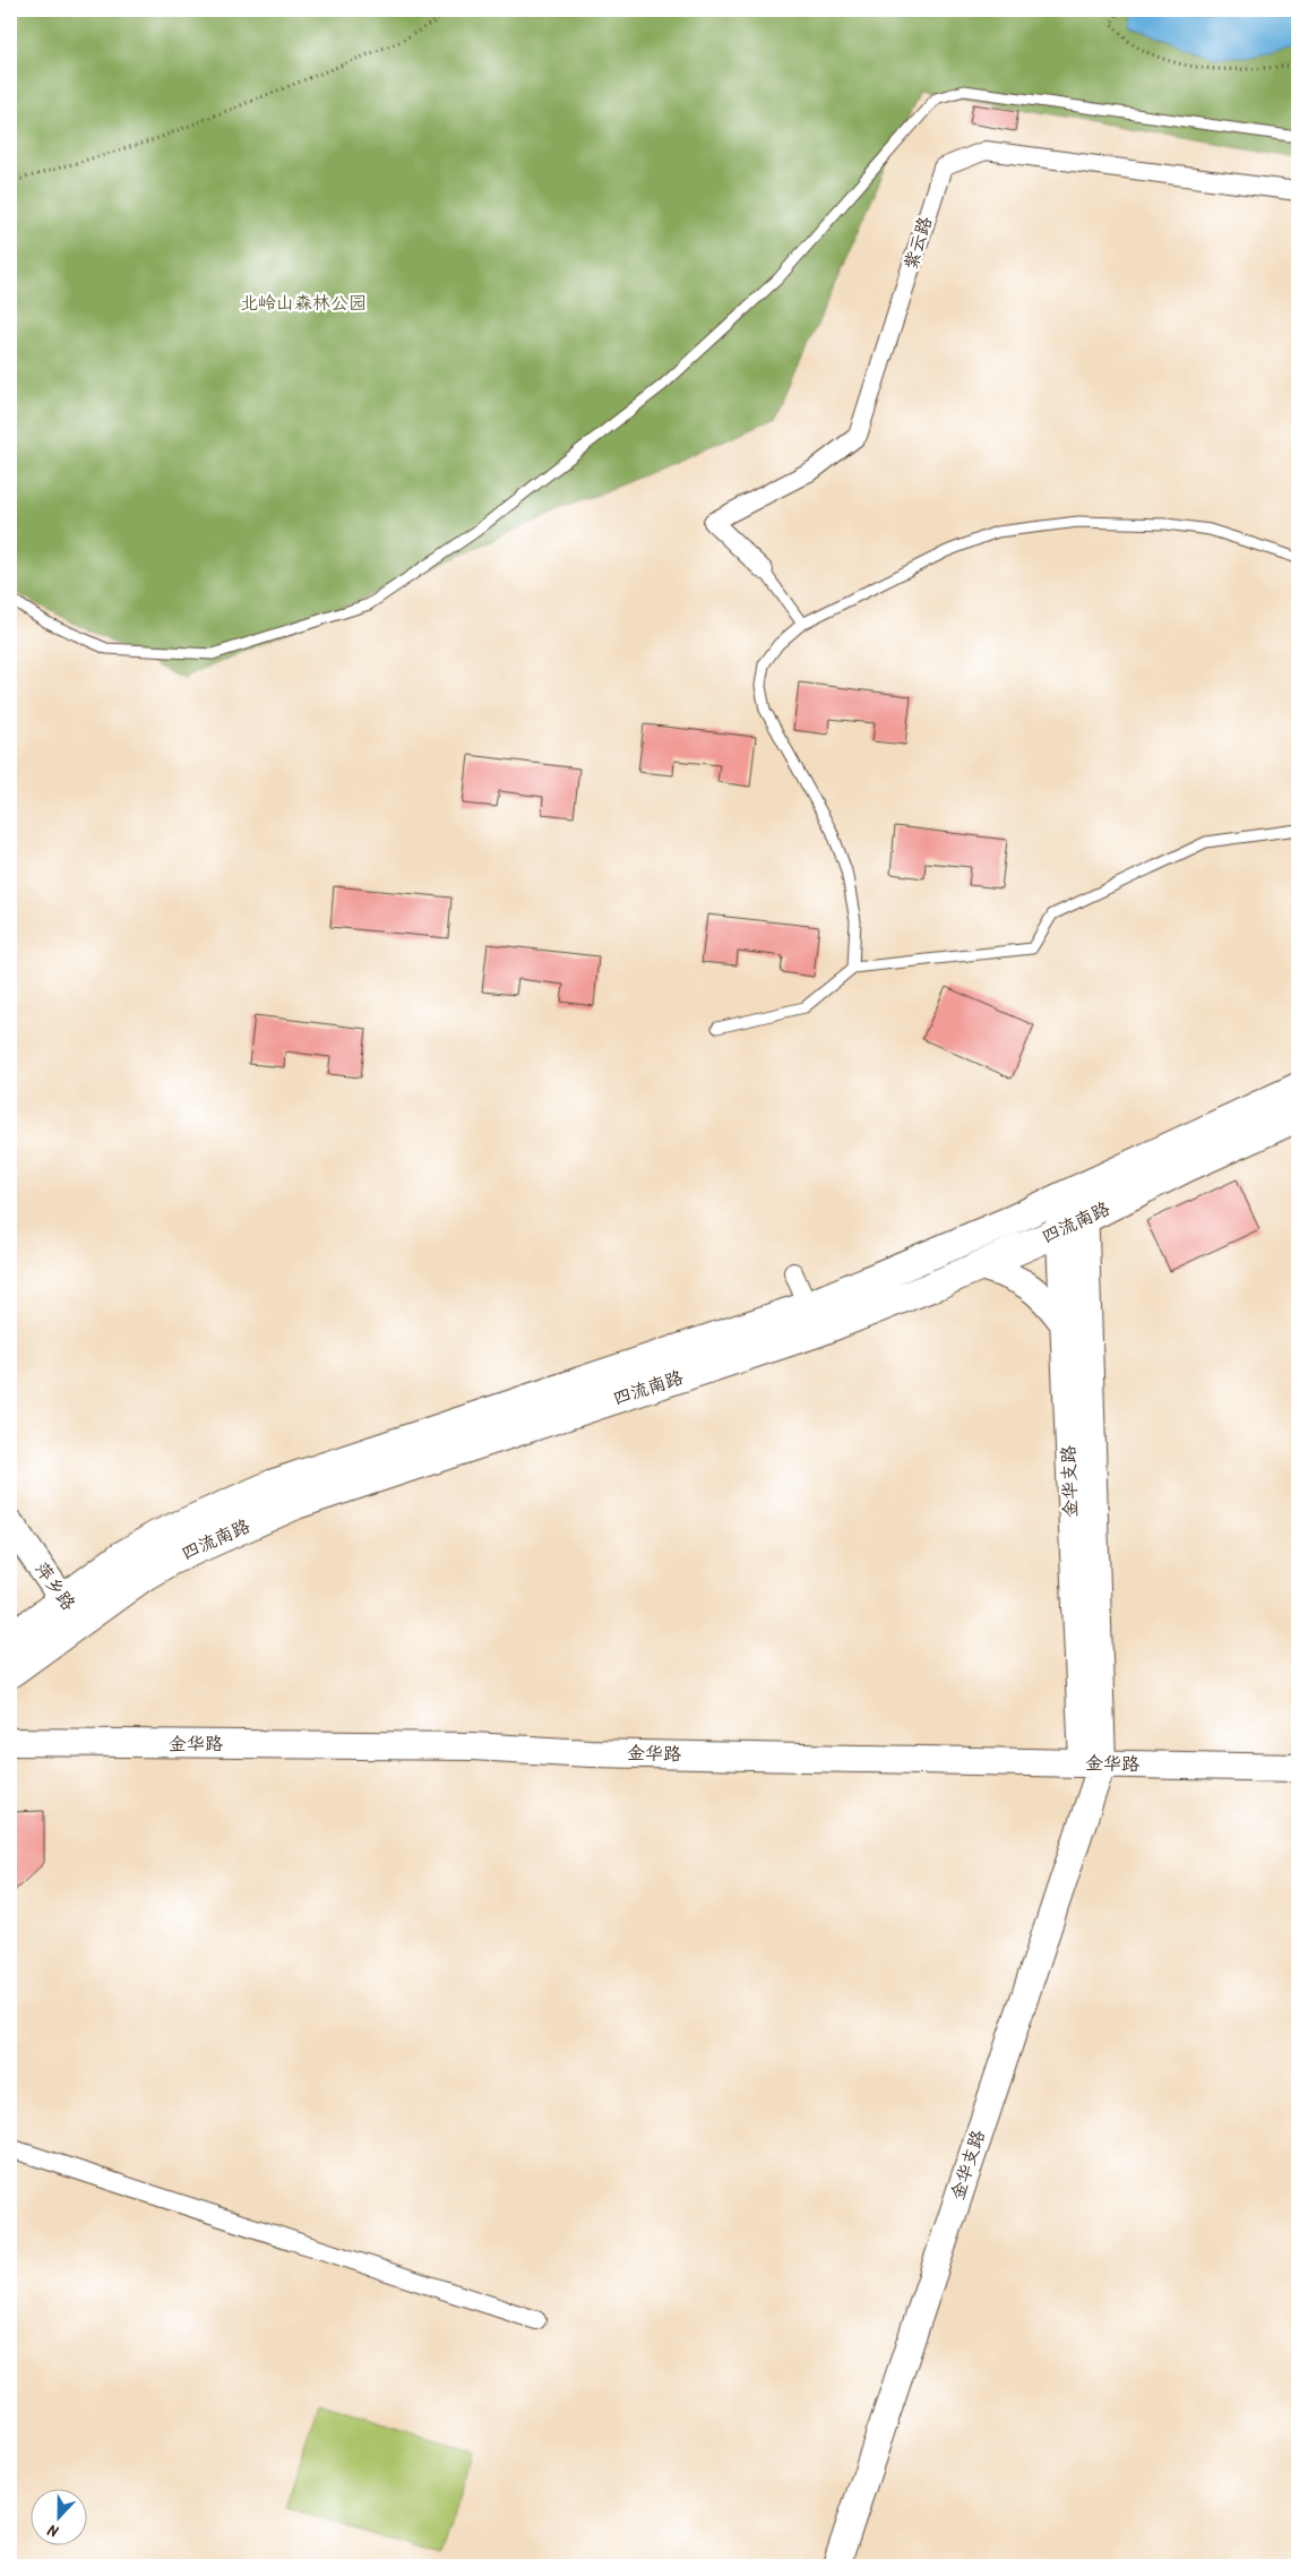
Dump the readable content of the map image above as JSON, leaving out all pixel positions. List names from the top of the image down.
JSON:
{
  "streets": {
    "main road": ["四流南路"],
    "street": [
      "紫云路",
      "金华支路",
      "萍乡路",
      "金华路"
    ]
  },
  "crossings": [
    ["四流南路", "金华支路"],
    ["四流南路", "萍乡路"],
    ["金华支路", "金华路"]
  ],
  "parks": ["北岭山森林公园"],
  "north": "bottom"
}
